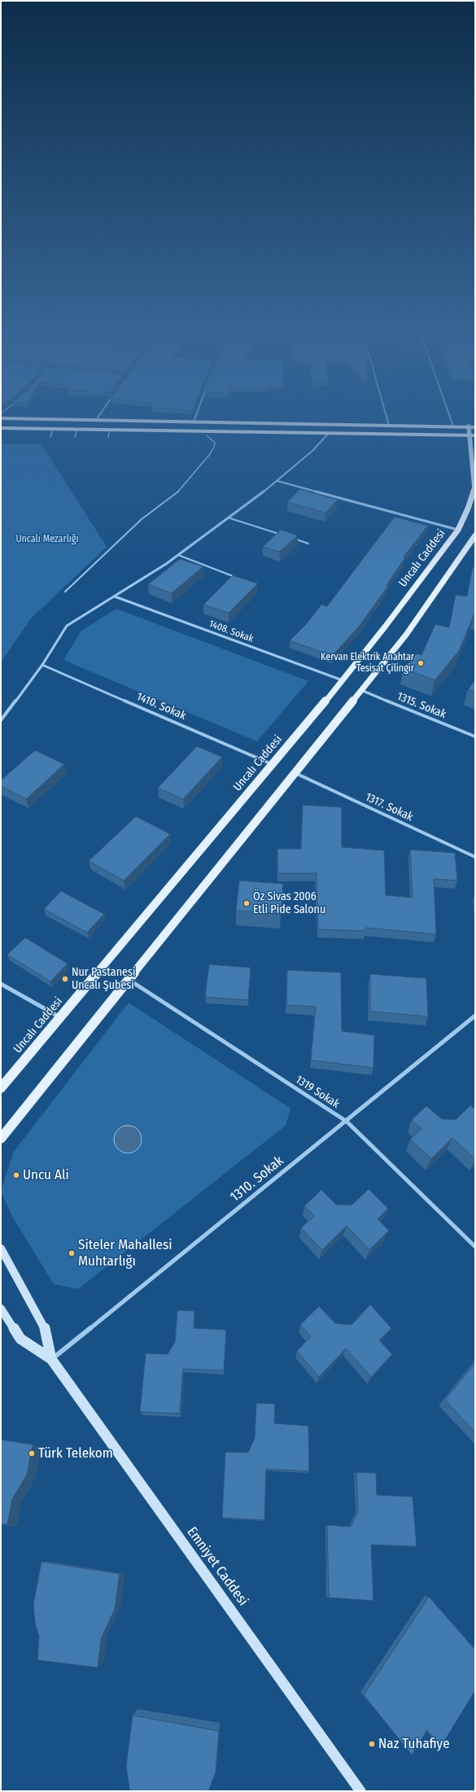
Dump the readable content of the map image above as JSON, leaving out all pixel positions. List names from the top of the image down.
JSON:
{
  "streets": {
    "main road": ["Uncalı Caddesi"],
    "street": [
      "1408. Sokak",
      "1315. Sokak",
      "1410. Sokak",
      "1317. Sokak",
      "1319 Sokak",
      "1310. Sokak",
      "Emniyet Caddesi"
    ]
  },
  "crossings": [
    ["Uncalı Caddesi", "1408. Sokak"],
    ["Uncalı Caddesi", "1410. Sokak"],
    ["1319 Sokak", "1310. Sokak"],
    ["1310. Sokak", "Emniyet Caddesi"]
  ],
  "parks": ["Uncalı Mezarlığı"],
  "places": [
    "Kervan Elektrik Anahtar Tesisat Çilingir",
    "Öz Sivas 2006 Etli Pide Salonu",
    "Nur Pastanesi Uncalı Şubesi",
    "Uncu Ali",
    "Siteler Mahallesi Muhtarlığı",
    "Türk Telekom",
    "Naz Tuhafiye"
  ]
}
